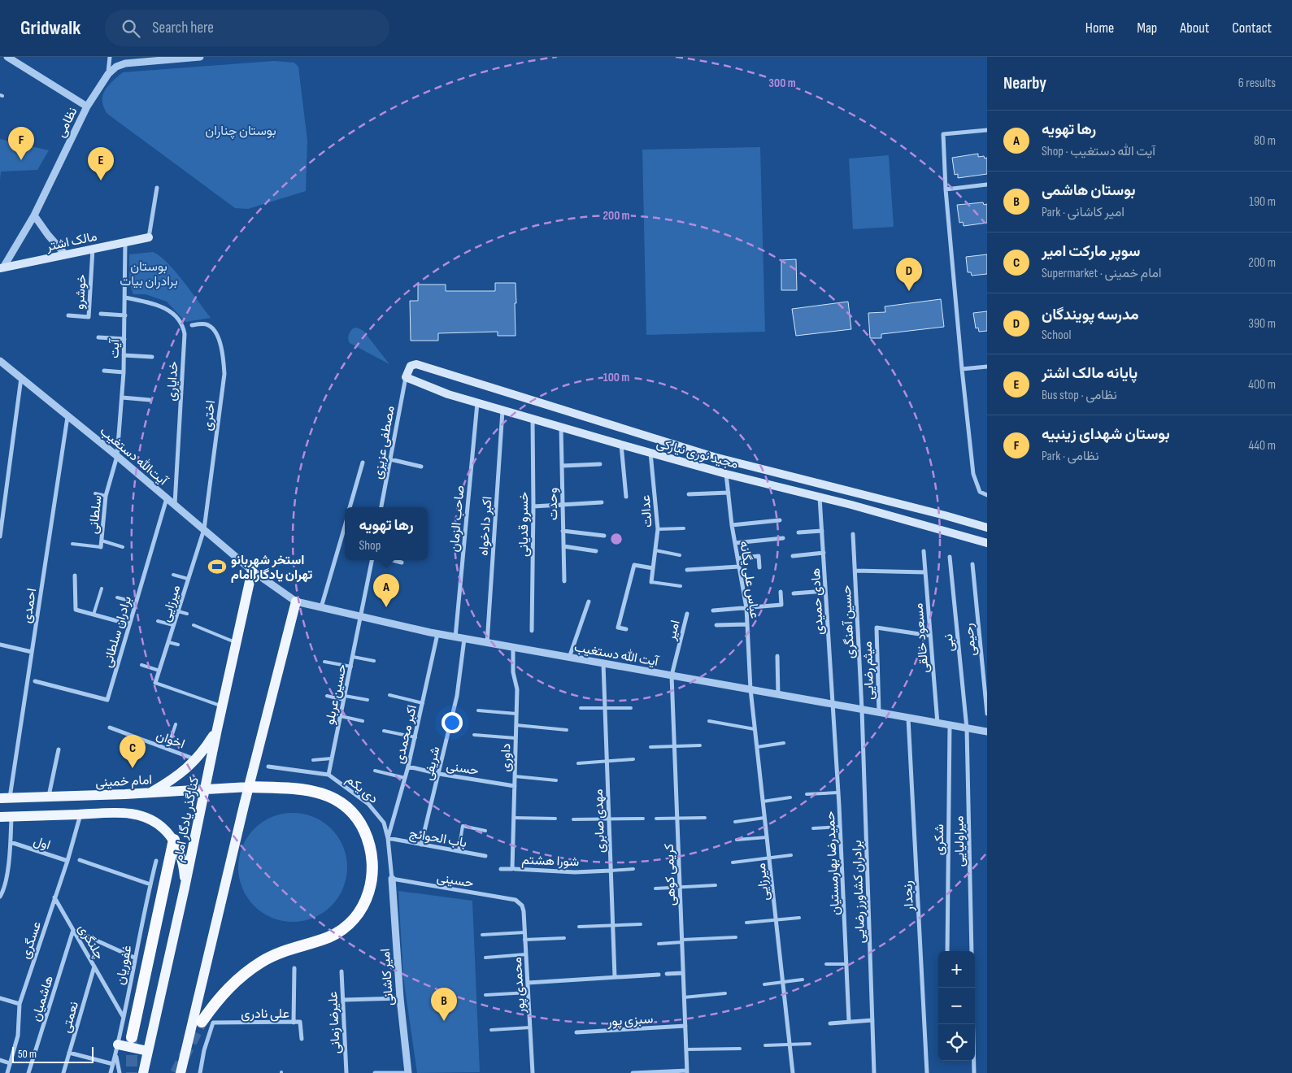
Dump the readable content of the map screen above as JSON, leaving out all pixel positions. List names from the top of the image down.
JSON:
{
  "streets": {
    "main road": [
      "مالک اشتر",
      "مجید نوری نیارکی",
      "امام خمینی",
      "کنارگذر یادگار امام"
    ],
    "street": [
      "نظامی",
      "خوشرو",
      "آیت",
      "خدایاری",
      "اختری",
      "مصطفی عزیزی",
      "آیت‌الله دستغیب",
      "وحدت",
      "عدالت",
      "سلطانی",
      "صاحب الزمان",
      "خسرو قدیانی",
      "اکبر دادخواه",
      "عباس علی یگانه",
      "هادی حمیدی",
      "میرزایی",
      "احمدی",
      "حسین آهنگری",
      "امیر",
      "برادران سلطانی",
      "مسعود خالقی",
      "رحیمی",
      "نبی",
      "آیت الله دستغیب",
      "میثم رضایی",
      "حسین عربلو",
      "اکبر محمدی",
      "اخوان",
      "داوری",
      "شریفی",
      "حسنی",
      "دی یکم",
      "مهدی صابری",
      "باب الحوائج",
      "شکری",
      "میراولیایی",
      "اول",
      "شورا هشتم",
      "حمیدرضا بهارمستیان",
      "کریمی کوهی",
      "حسینی",
      "برادران کشاورز رضایی",
      "رنجدار",
      "عسگری",
      "چلنگری",
      "غفوریان",
      "امیر کاشانی",
      "محمدی پور",
      "هاشمیان",
      "علی نادری",
      "نعمتی",
      "سبزی پور",
      "علیرضا زمانی"
    ]
  },
  "crossings": [
    ["نظامی", "مالک اشتر"],
    ["مالک اشتر", "خوشرو"],
    ["مالک اشتر", "آیت"],
    ["آیت", "خدایاری"],
    ["آیت", "آیت‌الله دستغیب"],
    ["آیت", "سلطانی"],
    ["خدایاری", "آیت‌الله دستغیب"],
    ["اختری", "آیت‌الله دستغیب"],
    ["اختری", "میرزایی"],
    ["مصطفی عزیزی", "مجید نوری نیارکی"],
    ["مجید نوری نیارکی", "وحدت"],
    ["مجید نوری نیارکی", "عدالت"],
    ["مجید نوری نیارکی", "صاحب الزمان"],
    ["مجید نوری نیارکی", "خسرو قدیانی"],
    ["مجید نوری نیارکی", "اکبر دادخواه"],
    ["مجید نوری نیارکی", "عباس علی یگانه"],
    ["مجید نوری نیارکی", "هادی حمیدی"],
    ["آیت‌الله دستغیب", "سلطانی"],
    ["آیت‌الله دستغیب", "میرزایی"],
    ["آیت‌الله دستغیب", "احمدی"],
    ["آیت‌الله دستغیب", "برادران سلطانی"],
    ["آیت‌الله دستغیب", "آیت الله دستغیب"],
    ["آیت‌الله دستغیب", "کنارگذر یادگار امام"],
    ["صاحب الزمان", "آیت الله دستغیب"],
    ["اکبر دادخواه", "آیت الله دستغیب"],
    ["عباس علی یگانه", "میرزایی"],
    ["عباس علی یگانه", "آیت الله دستغیب"],
    ["هادی حمیدی", "آیت الله دستغیب"],
    ["هادی حمیدی", "حمیدرضا بهارمستیان"],
    ["میرزایی", "آیت الله دستغیب"],
    ["احمدی", "امام خمینی"],
    ["حسین آهنگری", "آیت الله دستغیب"],
    ["حسین آهنگری", "برادران کشاورز رضایی"],
    ["امیر", "آیت الله دستغیب"],
    ["امیر", "کریمی کوهی"],
    ["مسعود خالقی", "آیت الله دستغیب"],
    ["مسعود خالقی", "میثم رضایی"],
    ["نبی", "آیت الله دستغیب"],
    ["نبی", "میراولیایی"],
    ["آیت الله دستغیب", "میثم رضایی"],
    ["آیت الله دستغیب", "حسین عربلو"],
    ["آیت الله دستغیب", "اکبر محمدی"],
    ["آیت الله دستغیب", "داوری"],
    ["آیت الله دستغیب", "شریفی"],
    ["آیت الله دستغیب", "کنارگذر یادگار امام"],
    ["آیت الله دستغیب", "مهدی صابری"],
    ["آیت الله دستغیب", "شکری"],
    ["آیت الله دستغیب", "میراولیایی"],
    ["آیت الله دستغیب", "حمیدرضا بهارمستیان"],
    ["آیت الله دستغیب", "کریمی کوهی"],
    ["آیت الله دستغیب", "برادران کشاورز رضایی"],
    ["آیت الله دستغیب", "رنجدار"],
    ["حسین عربلو", "دی یکم"],
    ["اکبر محمدی", "حسنی"],
    ["اکبر محمدی", "دی یکم"],
    ["اکبر محمدی", "باب الحوائج"],
    ["داوری", "حسنی"],
    ["داوری", "شورا هشتم"],
    ["شریفی", "حسنی"],
    ["شریفی", "باب الحوائج"],
    ["امام خمینی", "کنارگذر یادگار امام"],
    ["دی یکم", "باب الحوائج"],
    ["دی یکم", "حسینی"],
    ["دی یکم", "امیر کاشانی"],
    ["مهدی صابری", "شورا هشتم"],
    ["اول", "عسگری"],
    ["کریمی کوهی", "سبزی پور"],
    ["حسینی", "امیر کاشانی"],
    ["حسینی", "محمدی پور"],
    ["عسگری", "چلنگری"],
    ["چلنگری", "غفوریان"],
    ["چلنگری", "هاشمیان"],
    ["چلنگری", "نعمتی"]
  ],
  "parks": ["بوستان چناران", "بوستان برادران بیات"],
  "places": {
    "sports": ["استخر شهربانو تهران یادگار امام"]
  },
  "scale_bar": "50 m",
  "page": {
    "header": "Gridwalk",
    "search": "Search here",
    "nav": [
      "Home",
      "Map",
      "About",
      "Contact"
    ],
    "heading": ["Nearby", "6 results"],
    "list": [
      {
        "mark": "A",
        "name": "رها تهویه",
        "note": "Shop · آیت الله دستغیب",
        "value": "80 m"
      },
      {
        "mark": "B",
        "name": "بوستان هاشمی",
        "note": "Park · امیر کاشانی",
        "value": "190 m"
      },
      {
        "mark": "C",
        "name": "سوپر مارکت امیر",
        "note": "Supermarket · امام خمینی",
        "value": "200 m"
      },
      {
        "mark": "D",
        "name": "مدرسه پویندگان",
        "note": "School",
        "value": "390 m"
      },
      {
        "mark": "E",
        "name": "پایانه مالک اشتر",
        "note": "Bus stop · نظامی",
        "value": "400 m"
      },
      {
        "mark": "F",
        "name": "بوستان شهدای زینبیه",
        "note": "Park · نظامی",
        "value": "440 m"
      }
    ],
    "pins": [
      "F",
      "E",
      "D",
      "A",
      "C",
      "B"
    ],
    "popup": ["رها تهویه", "Shop"],
    "map_buttons": ["+", "−"],
    "scale": "50 m"
  },
  "rings": ["300 m", "200 m", "100 m"]
}
